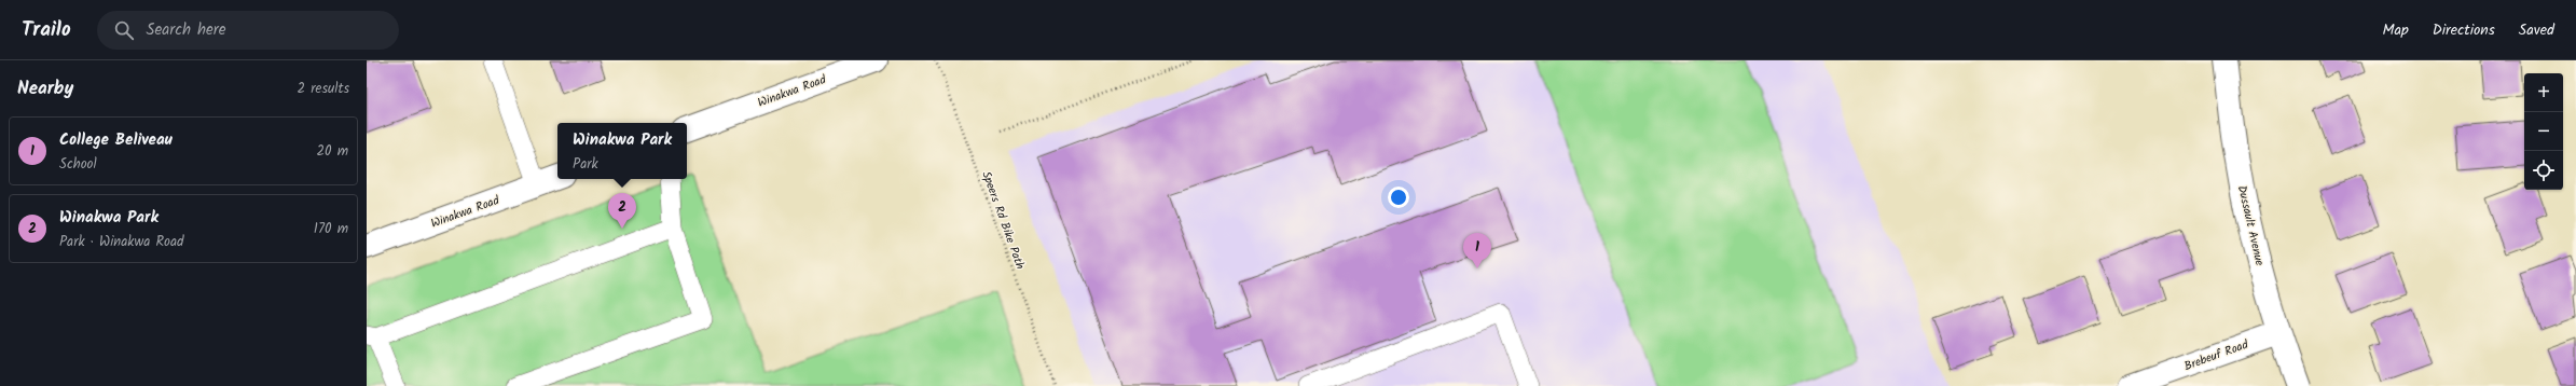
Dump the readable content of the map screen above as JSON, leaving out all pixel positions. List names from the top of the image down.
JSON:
{
  "streets": {
    "street": ["Winakwa Road", "Dussault Avenue", "Brebeuf Road"],
    "path": ["Speers Rd Bike Path"]
  },
  "crossings": [
    ["Dussault Avenue", "Brebeuf Road"]
  ],
  "page": {
    "header": "Trailo",
    "search": "Search here",
    "nav": ["Map", "Directions", "Saved"],
    "heading": ["Nearby", "2 results"],
    "map_buttons": ["+", "−"],
    "list": [
      {
        "mark": "1",
        "name": "College Beliveau",
        "note": "School",
        "value": "20 m"
      },
      {
        "mark": "2",
        "name": "Winakwa Park",
        "note": "Park · Winakwa Road",
        "value": "170 m"
      }
    ],
    "popup": ["Winakwa Park", "Park"],
    "pins": ["2", "1"]
  }
}
